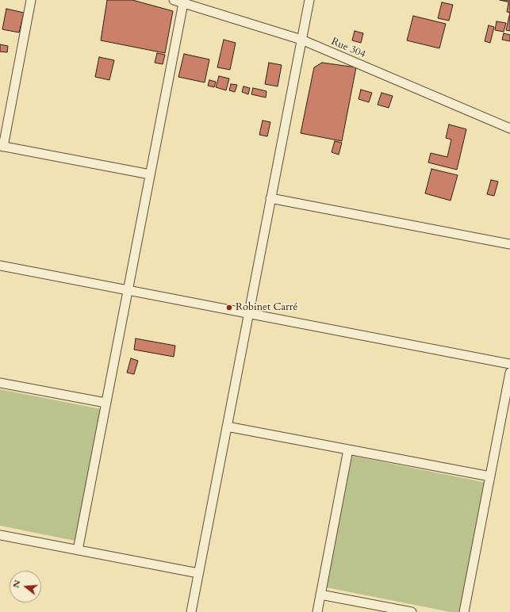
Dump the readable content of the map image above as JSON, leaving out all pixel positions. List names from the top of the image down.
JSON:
{
  "streets": {
    "street": ["Rue 304"]
  },
  "places": ["Robinet Carré"],
  "north": "left"
}
